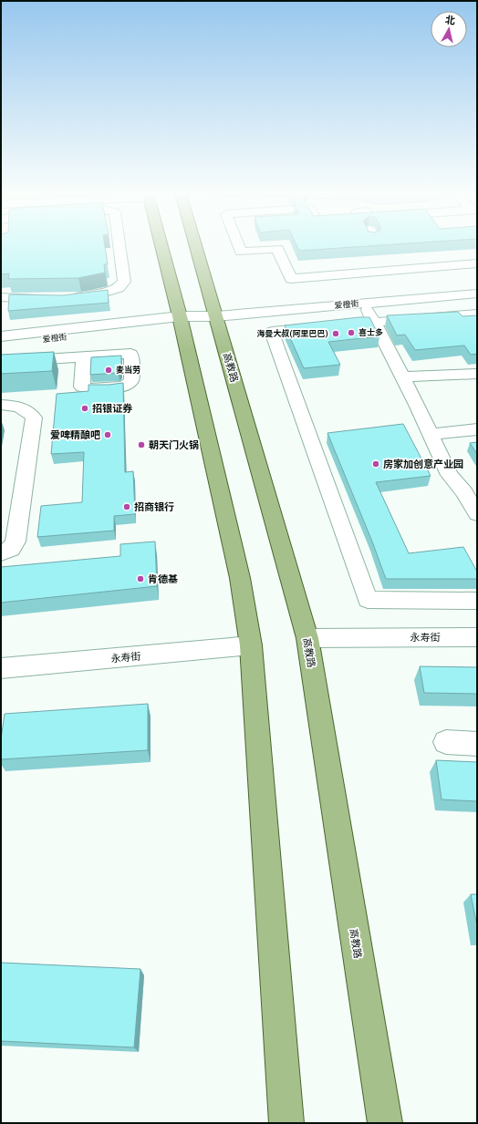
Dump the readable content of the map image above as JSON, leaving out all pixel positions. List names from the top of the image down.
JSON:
{
  "streets": {
    "main road": ["高教路"],
    "street": ["爱橙街", "永寿街"]
  },
  "crossings": [
    ["爱橙街", "高教路"],
    ["高教路", "永寿街"]
  ],
  "places": [
    "喜士多",
    "海曼大叔(阿里巴巴)",
    "麦当劳",
    "招银证券",
    "爱啤精酿吧",
    "朝天门火锅",
    "房家加创意产业园",
    "招商银行",
    "肯德基"
  ],
  "north": "top"
}
